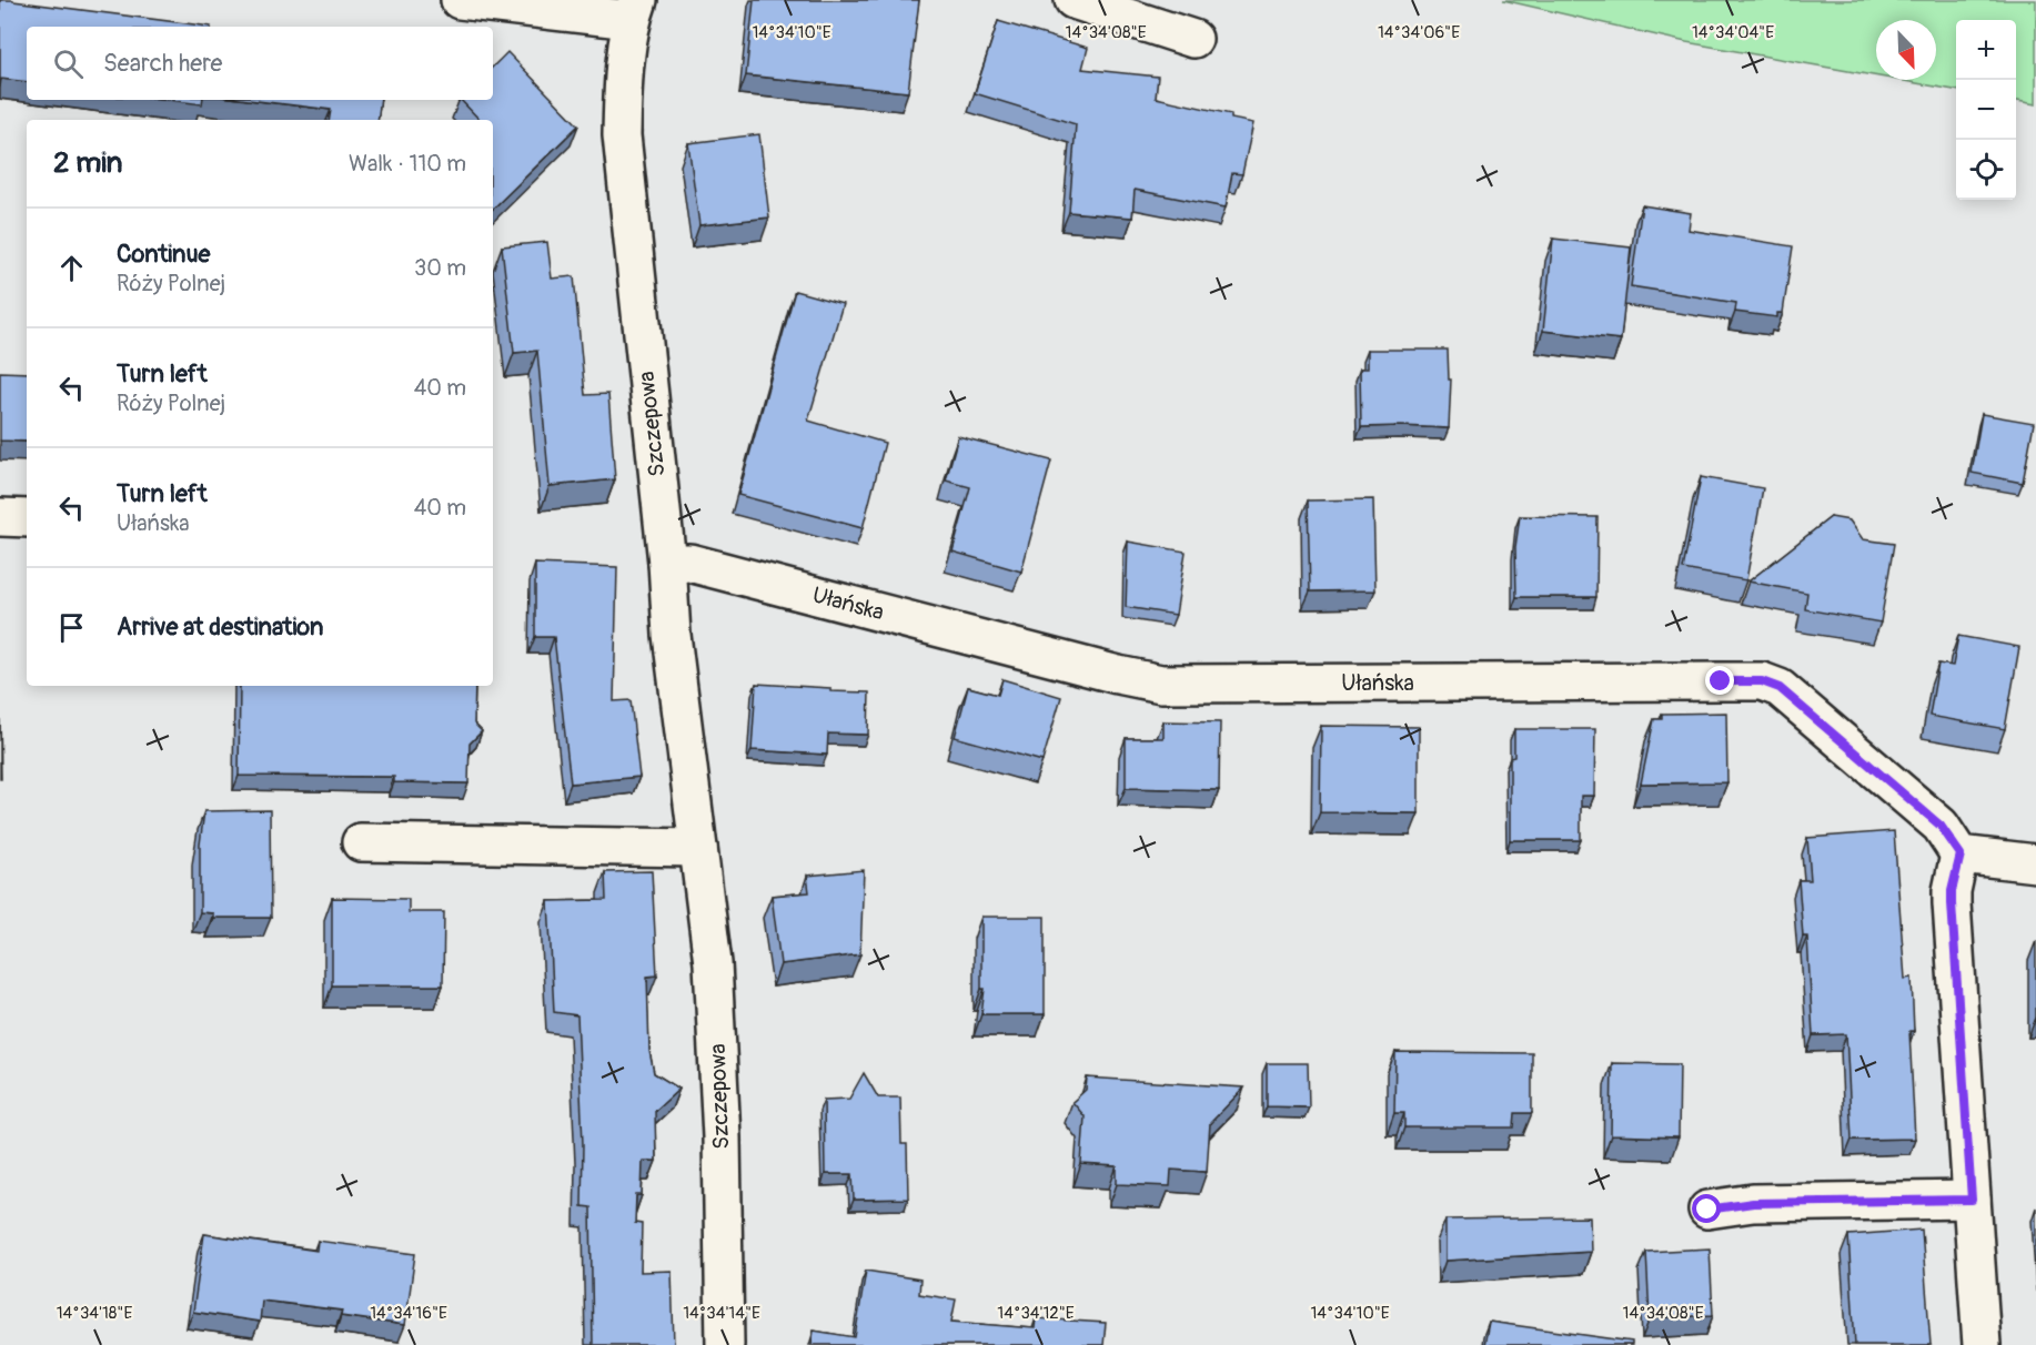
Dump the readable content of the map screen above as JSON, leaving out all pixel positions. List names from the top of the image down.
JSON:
{
  "streets": {
    "street": ["Szczepowa", "Ułańska"]
  },
  "crossings": [
    ["Szczepowa", "Ułańska"]
  ],
  "north": "bottom right",
  "page": {
    "map_buttons": ["+", "−"],
    "search": "Search here",
    "heading": ["2 min", "Walk · 110 m"],
    "list": [
      ["Continue", "Róży Polnej", "30 m"],
      ["Turn left", "Róży Polnej", "40 m"],
      ["Turn left", "Ułańska", "40 m"],
      "Arrive at destination"
    ]
  },
  "coordinates": [
    "14°34'10\"E",
    "14°34'08\"E",
    "14°34'06\"E",
    "14°34'04\"E",
    "14°34'18\"E",
    "14°34'16\"E",
    "14°34'14\"E",
    "14°34'12\"E"
  ]
}
